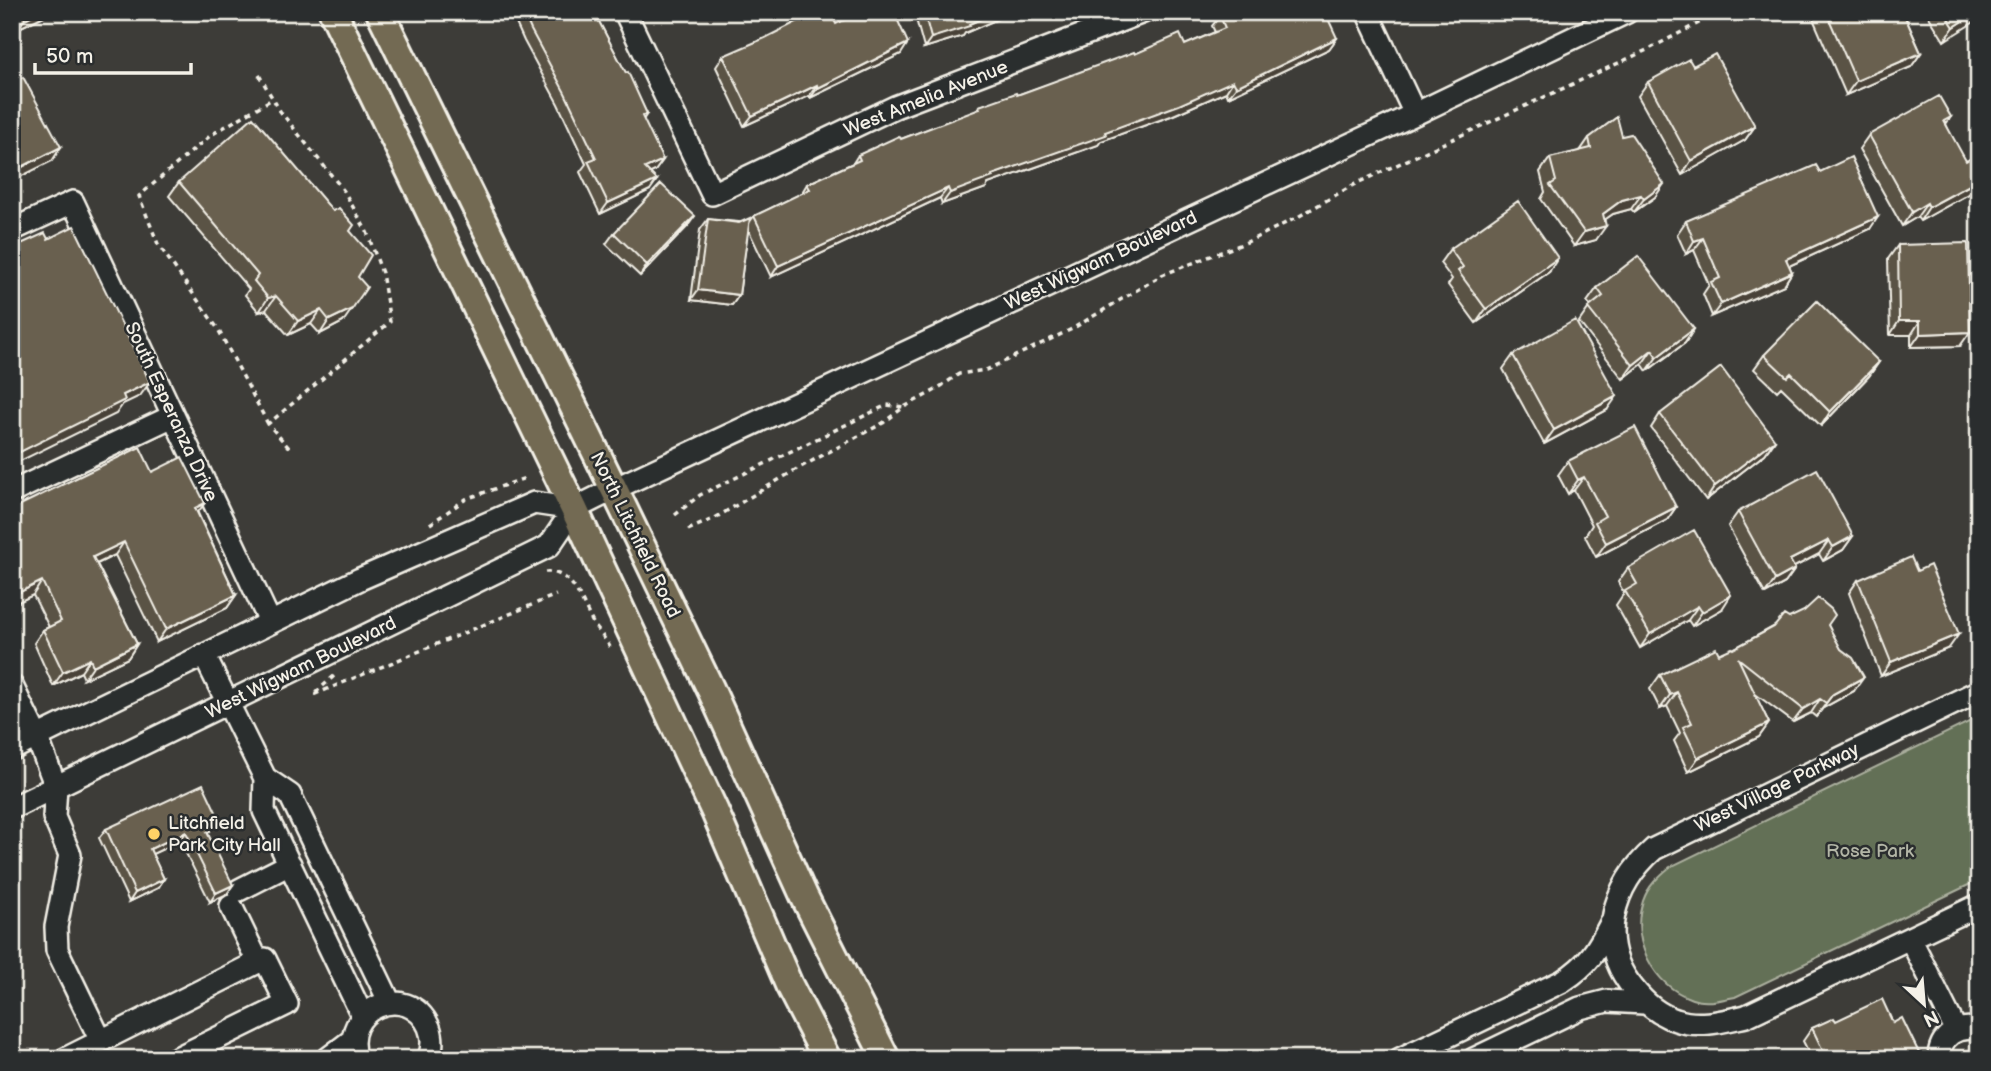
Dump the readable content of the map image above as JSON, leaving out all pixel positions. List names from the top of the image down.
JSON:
{
  "streets": {
    "main road": ["North Litchfield Road"],
    "street": [
      "West Amelia Avenue",
      "West Wigwam Boulevard",
      "South Esperanza Drive",
      "West Village Parkway"
    ]
  },
  "crossings": [
    ["West Wigwam Boulevard", "North Litchfield Road"]
  ],
  "parks": ["Rose Park"],
  "places": ["Litchfield Park City Hall"],
  "scale_bar": "50 m",
  "north": "bottom right"
}
